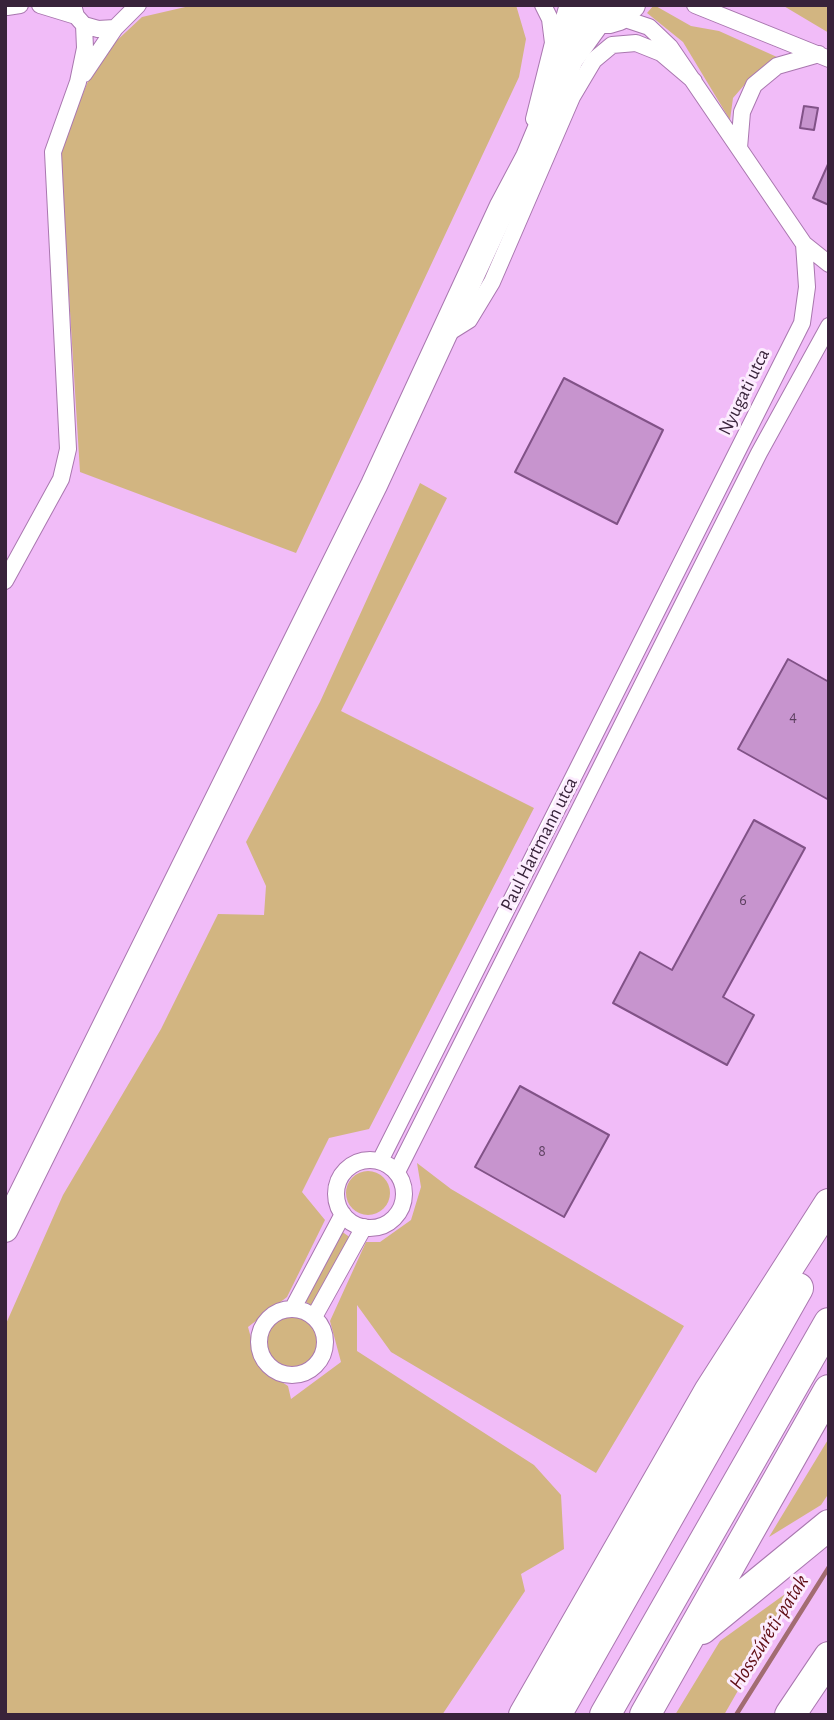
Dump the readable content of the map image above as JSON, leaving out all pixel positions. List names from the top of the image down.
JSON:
{
  "streets": {
    "street": ["Nyugati utca", "Paul Hartmann utca"]
  },
  "crossings": [
    ["Nyugati utca", "Paul Hartmann utca"]
  ],
  "water": ["Hosszúréti-patak"],
  "house_numbers": ["4", "6", "8"]
}
